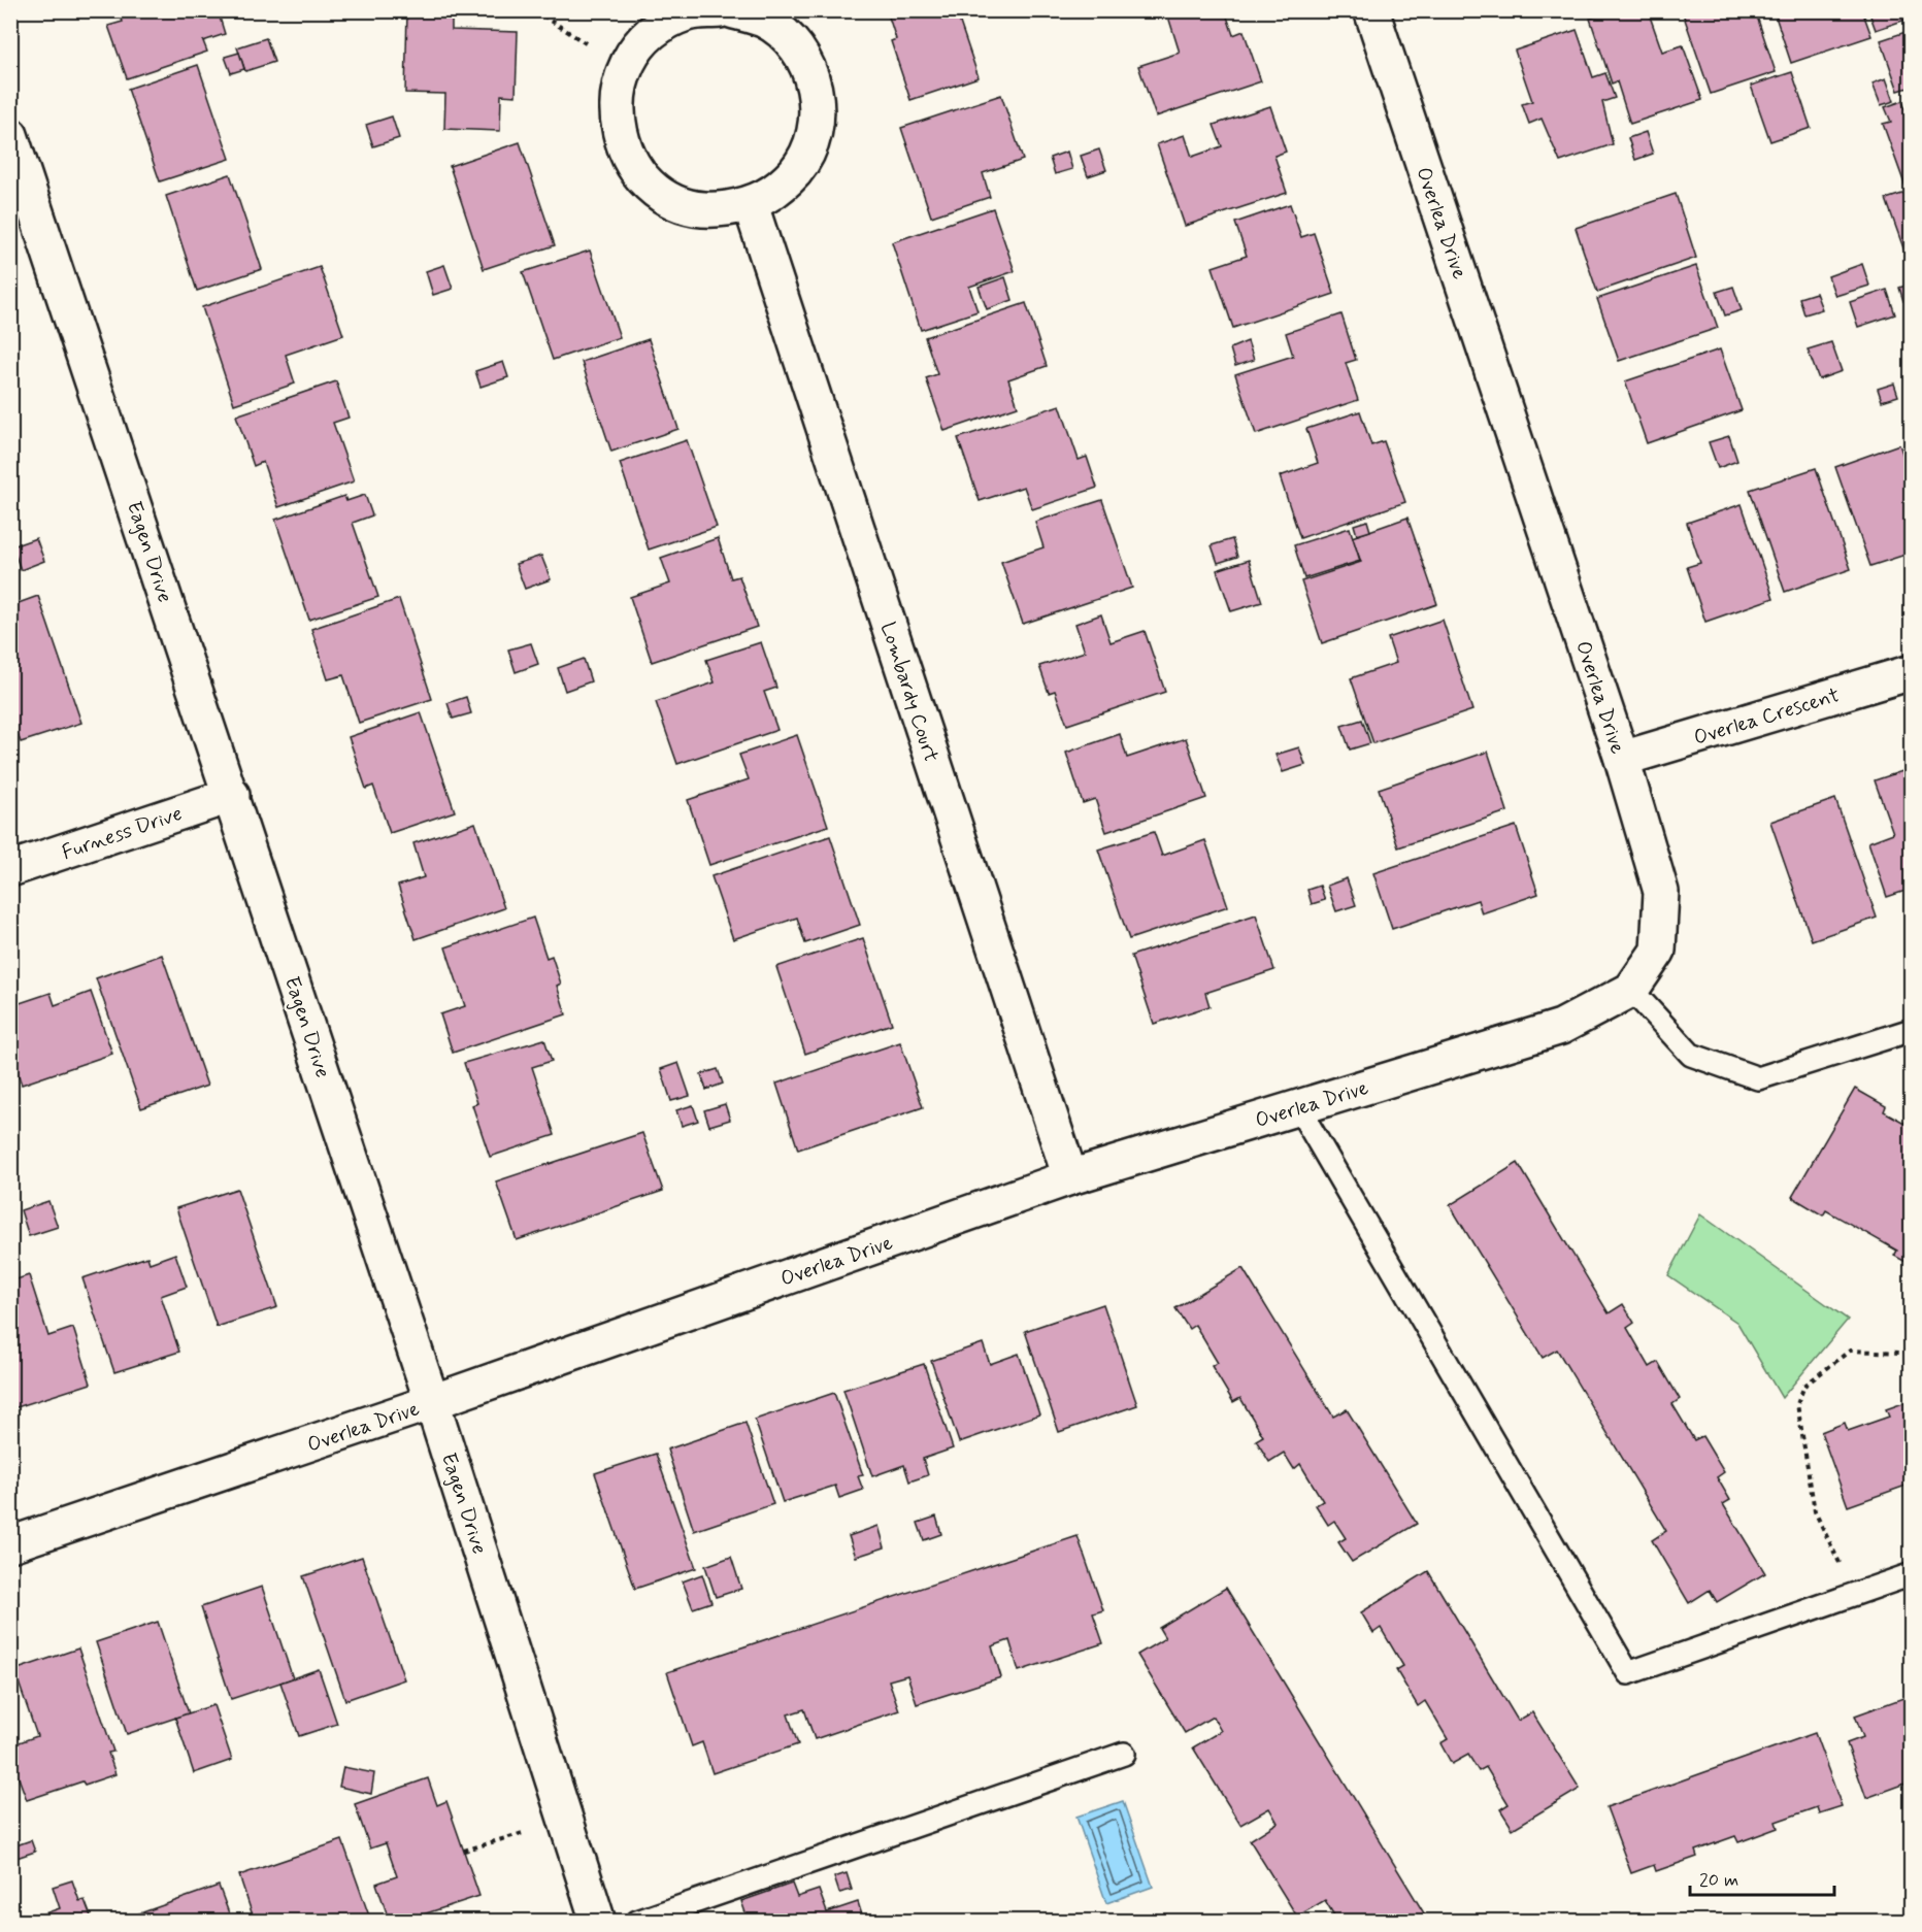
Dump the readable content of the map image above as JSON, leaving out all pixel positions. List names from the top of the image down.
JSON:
{
  "streets": {
    "street": [
      "Overlea Drive",
      "Eagen Drive",
      "Lombardy Court",
      "Overlea Crescent",
      "Furness Drive"
    ]
  },
  "crossings": [
    ["Overlea Drive", "Eagen Drive"],
    ["Overlea Drive", "Lombardy Court"],
    ["Overlea Drive", "Overlea Crescent"],
    ["Eagen Drive", "Furness Drive"]
  ],
  "scale_bar": "20 m"
}
